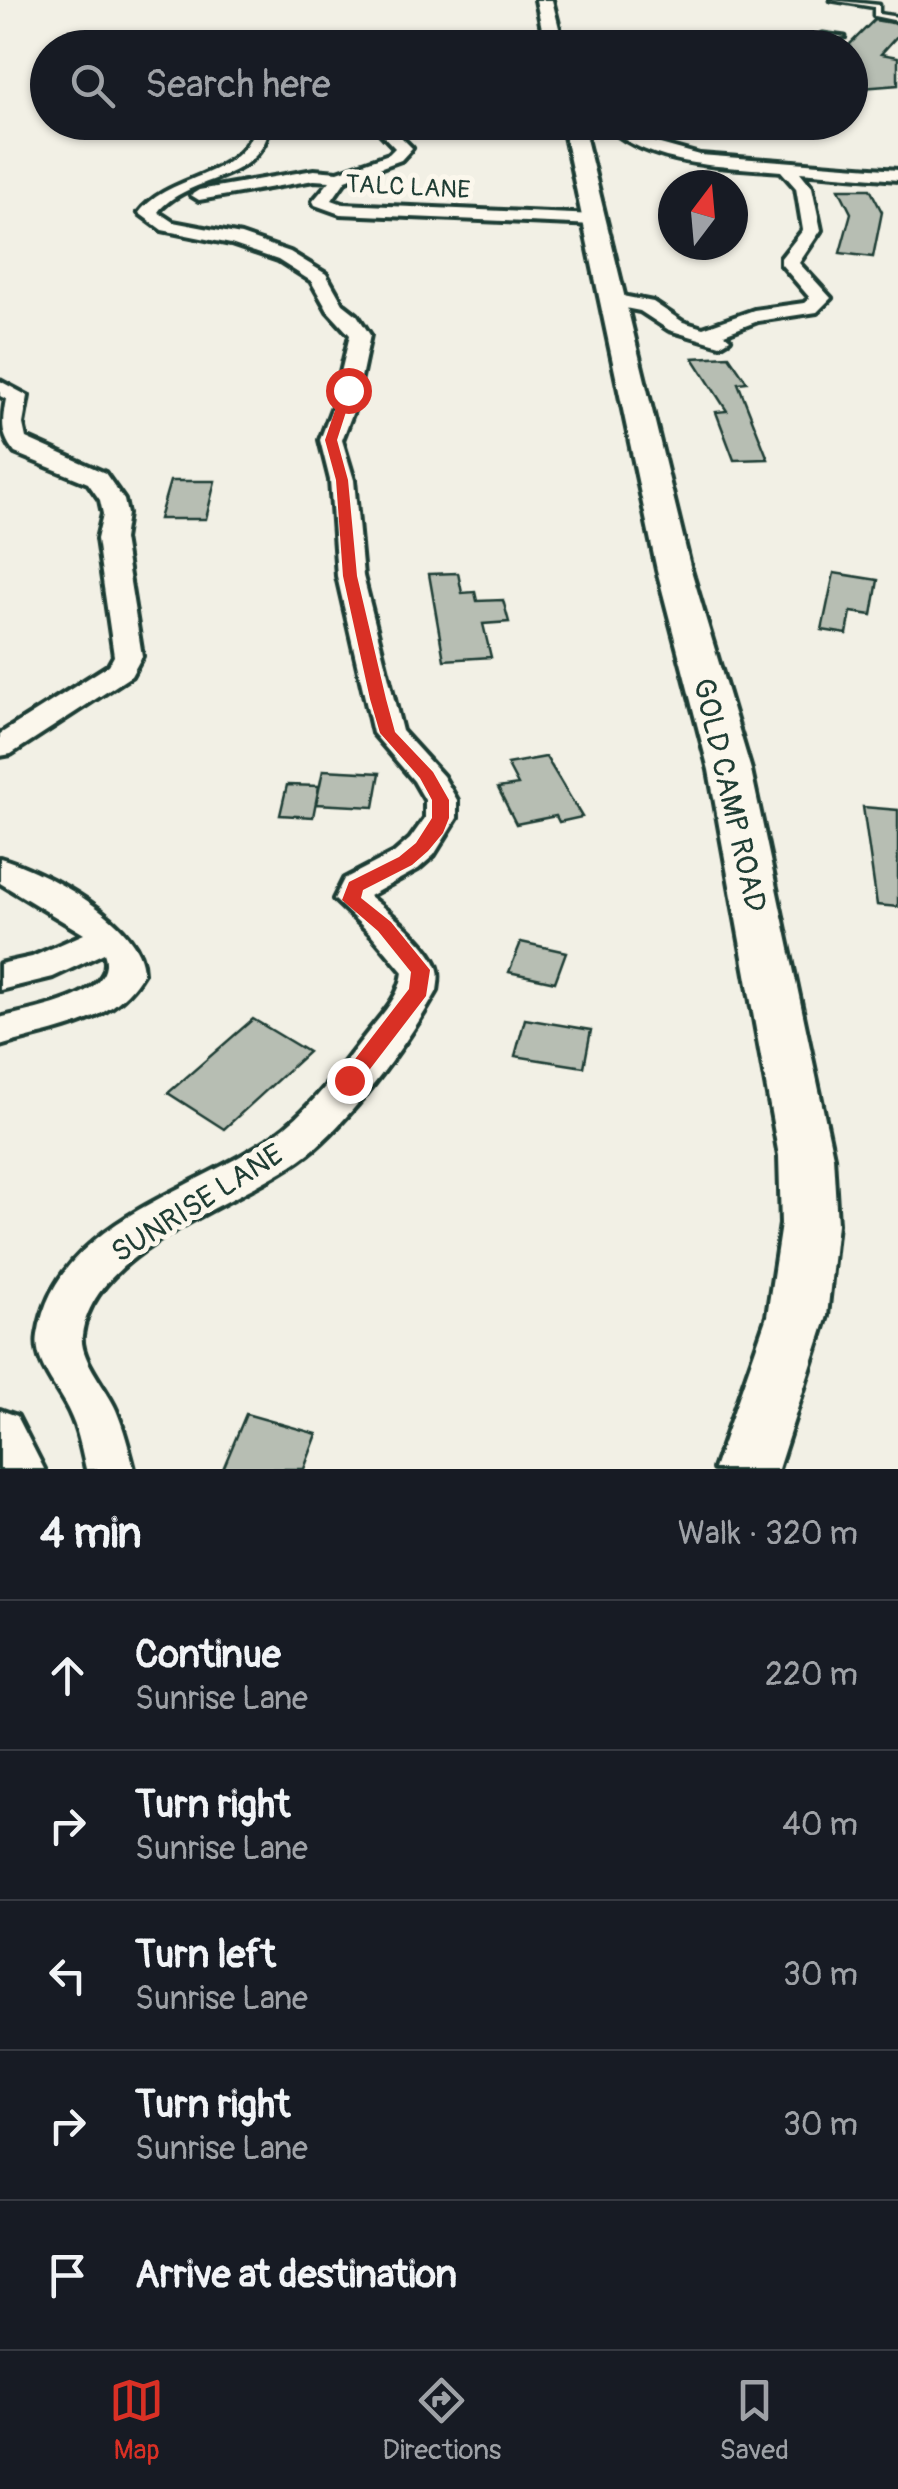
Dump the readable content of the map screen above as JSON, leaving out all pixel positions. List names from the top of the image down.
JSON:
{
  "streets": {
    "street": ["TALC LANE", "GOLD CAMP ROAD", "SUNRISE LANE"]
  },
  "crossings": [
    ["TALC LANE", "GOLD CAMP ROAD"],
    ["TALC LANE", "SUNRISE LANE"]
  ],
  "north": "top",
  "page": {
    "search": "Search here",
    "heading": ["4 min", "Walk · 320 m"],
    "list": [
      ["Continue", "Sunrise Lane", "220 m"],
      ["Turn right", "Sunrise Lane", "40 m"],
      ["Turn left", "Sunrise Lane", "30 m"],
      ["Turn right", "Sunrise Lane", "30 m"],
      "Arrive at destination"
    ],
    "nav": ["Map", "Directions", "Saved"]
  }
}
